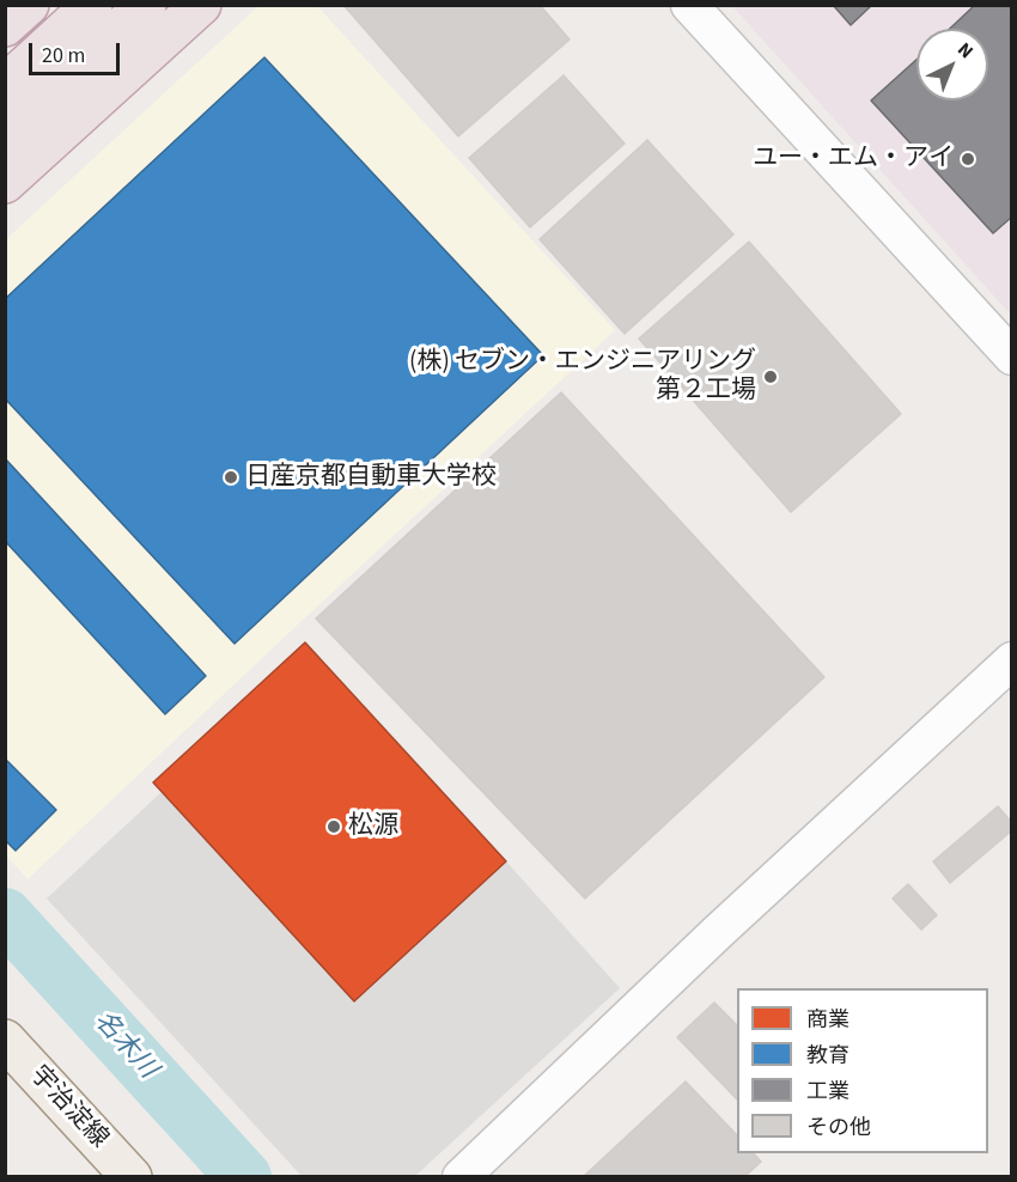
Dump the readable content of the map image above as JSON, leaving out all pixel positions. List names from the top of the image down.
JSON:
{
  "streets": {
    "main road": ["宇治淀線"]
  },
  "water": ["名木川"],
  "places": [
    "ユー・エム・アイ",
    "(株) セブン・エンジニアリング 第２工場",
    "日産京都自動車大学校",
    "松源"
  ],
  "legend": [
    "商業",
    "教育",
    "工業",
    "その他"
  ],
  "scale_bar": "20 m",
  "north": "top right"
}
